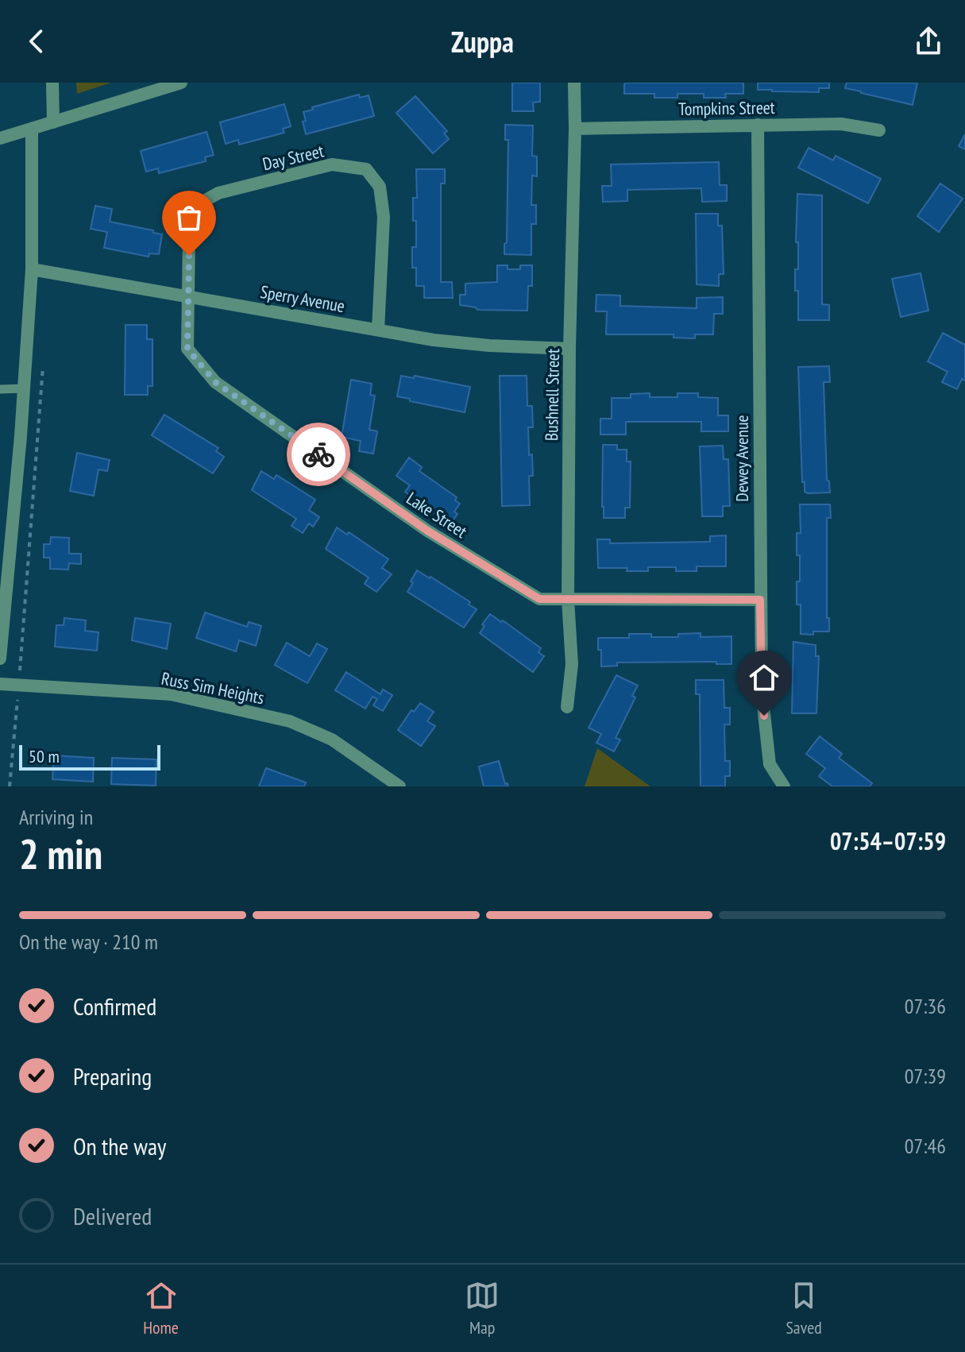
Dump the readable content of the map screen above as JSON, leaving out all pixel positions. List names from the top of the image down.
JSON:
{
  "streets": {
    "street": [
      "Tompkins Street",
      "Day Street",
      "Sperry Avenue",
      "Bushnell Street",
      "Dewey Avenue",
      "Lake Street",
      "Russ Sim Heights"
    ]
  },
  "crossings": [
    ["Tompkins Street", "Bushnell Street"],
    ["Tompkins Street", "Dewey Avenue"],
    ["Day Street", "Sperry Avenue"],
    ["Day Street", "Lake Street"],
    ["Sperry Avenue", "Bushnell Street"],
    ["Sperry Avenue", "Lake Street"],
    ["Bushnell Street", "Lake Street"],
    ["Dewey Avenue", "Lake Street"]
  ],
  "scale_bar": "50 m",
  "page": {
    "header": "Zuppa",
    "scale": "50 m",
    "heading": ["2 min", "Arriving in", "07:54–07:59"],
    "bar": "On the way · 210 m",
    "list": [
      ["Confirmed", "07:36"],
      ["Preparing", "07:39"],
      ["On the way", "07:46"],
      "Delivered"
    ],
    "tabs": ["Home", "Map", "Saved"]
  }
}
